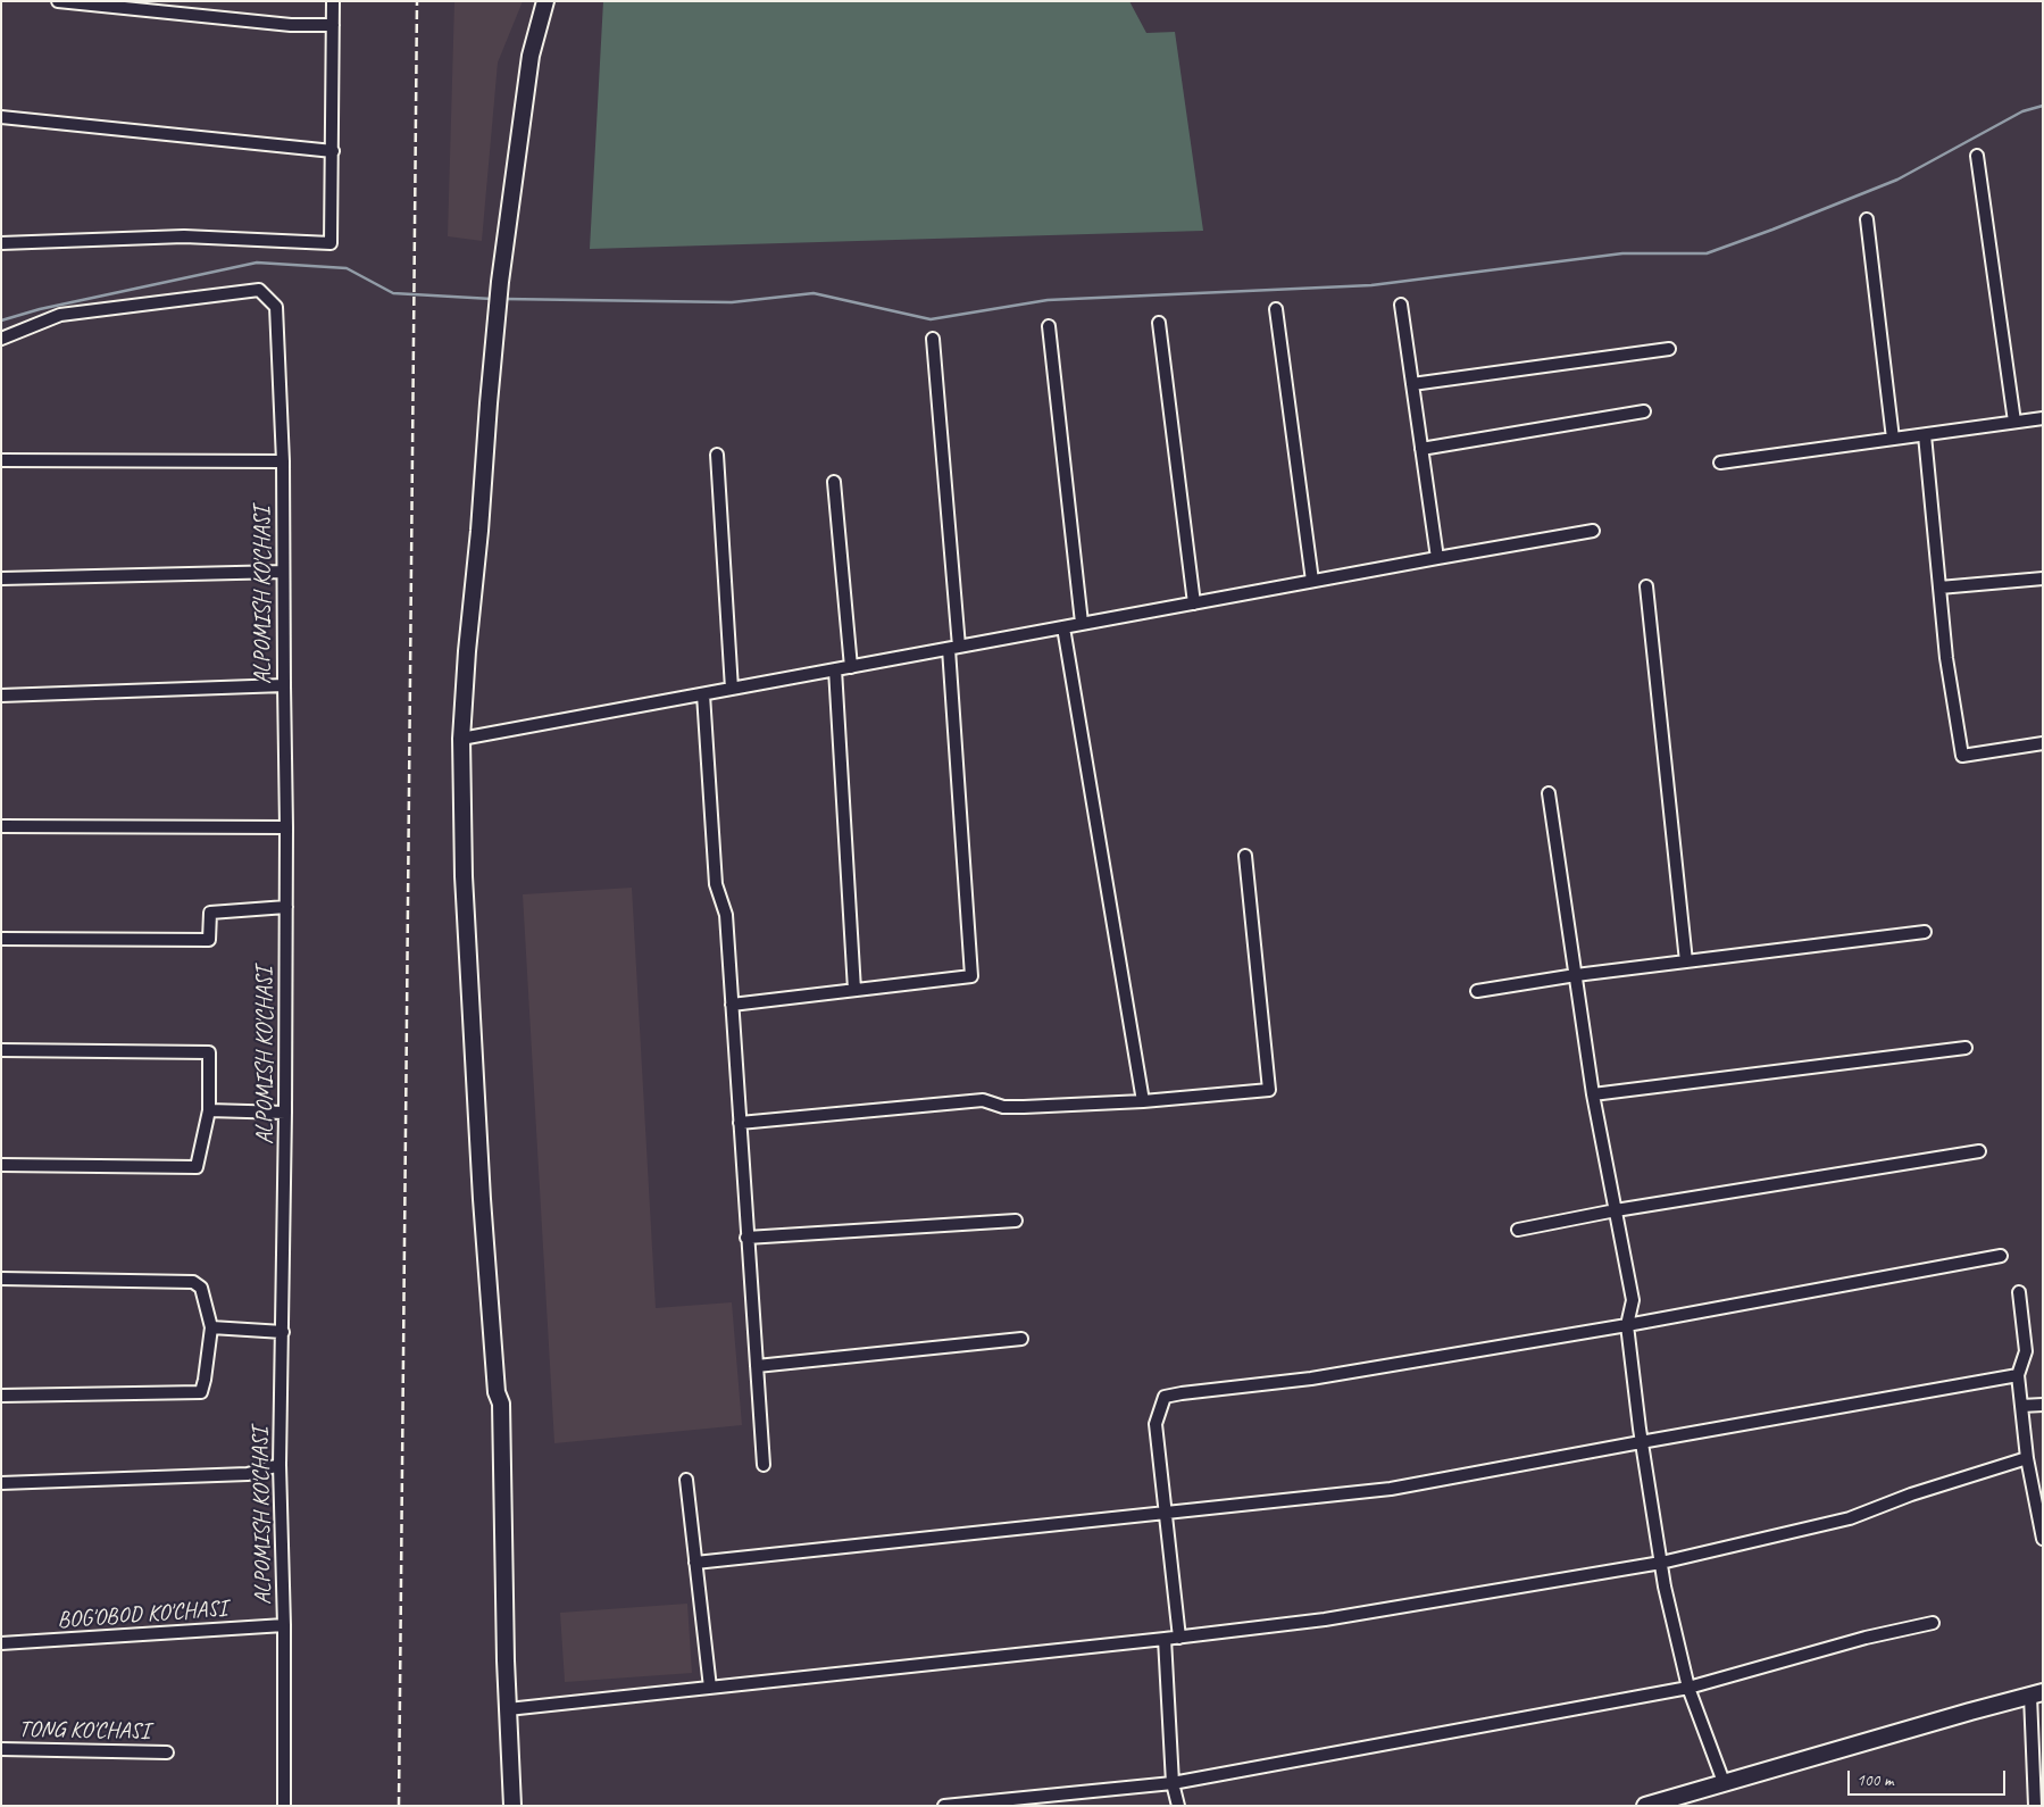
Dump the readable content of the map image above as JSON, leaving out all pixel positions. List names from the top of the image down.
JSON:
{
  "streets": {
    "street": ["ALPOMISH KO'CHASI", "BOG'OBOD KO'CHASI", "TONG KO'CHASI"]
  },
  "crossings": [
    ["ALPOMISH KO'CHASI", "BOG'OBOD KO'CHASI"]
  ],
  "scale_bar": "100 m"
}
